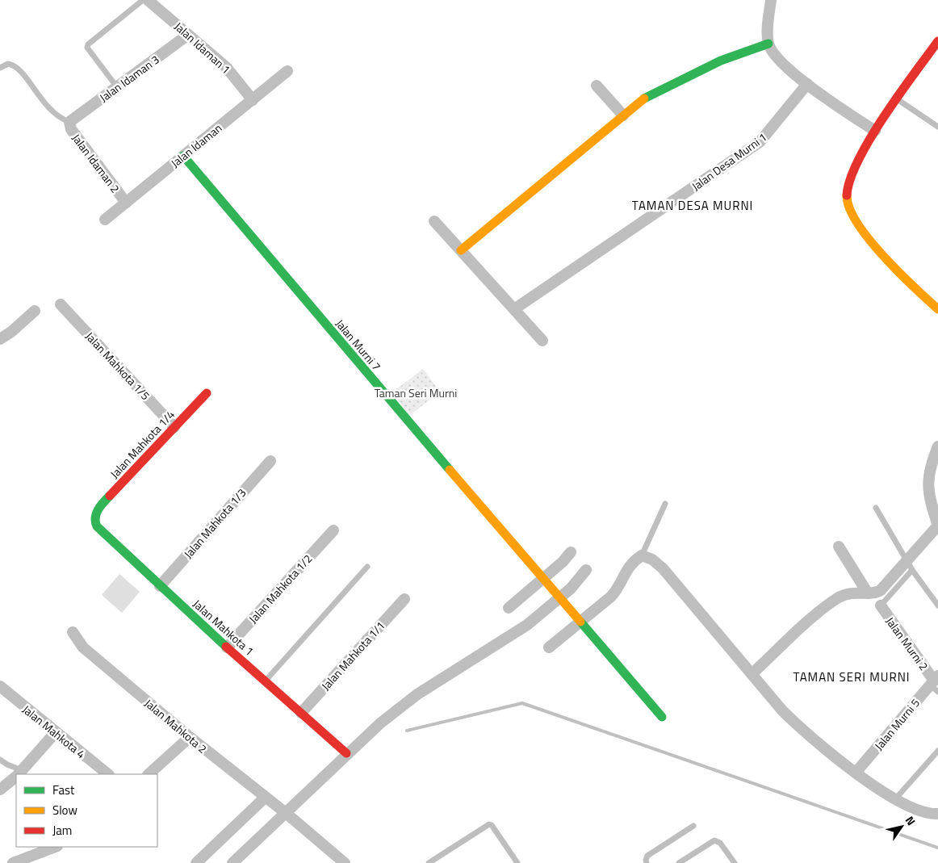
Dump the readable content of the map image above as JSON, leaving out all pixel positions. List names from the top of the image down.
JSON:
{
  "streets": {
    "street": [
      "Jalan Idaman 1",
      "Jalan Idaman 3",
      "Jalan Idaman",
      "Jalan Desa Murni 1",
      "Jalan Idaman 2",
      "Jalan Murni 7",
      "Jalan Mahkota 1/5",
      "Jalan Mahkota 1/4",
      "Jalan Mahkota 1/3",
      "Jalan Mahkota 1/2",
      "Jalan Mahkota 1",
      "Jalan Murni 2",
      "Jalan Mahkota 1/1",
      "Jalan Murni 5",
      "Jalan Mahkota 2",
      "Jalan Mahkota 4"
    ]
  },
  "crossings": [
    ["Jalan Idaman 1", "Jalan Idaman 3"],
    ["Jalan Idaman 1", "Jalan Idaman"],
    ["Jalan Idaman 3", "Jalan Idaman 2"],
    ["Jalan Idaman", "Jalan Idaman 2"],
    ["Jalan Idaman", "Jalan Murni 7"],
    ["Jalan Mahkota 1/5", "Jalan Mahkota 1/4"],
    ["Jalan Mahkota 1/4", "Jalan Mahkota 1"],
    ["Jalan Mahkota 1/3", "Jalan Mahkota 1"],
    ["Jalan Mahkota 1/2", "Jalan Mahkota 1"],
    ["Jalan Mahkota 1", "Jalan Mahkota 1/1"],
    ["Jalan Murni 2", "Jalan Murni 5"]
  ],
  "districts": ["TAMAN DESA MURNI", "TAMAN SERI MURNI"],
  "parks": ["Taman Seri Murni"],
  "legend": ["Fast", "Slow", "Jam"],
  "north": "top right"
}
